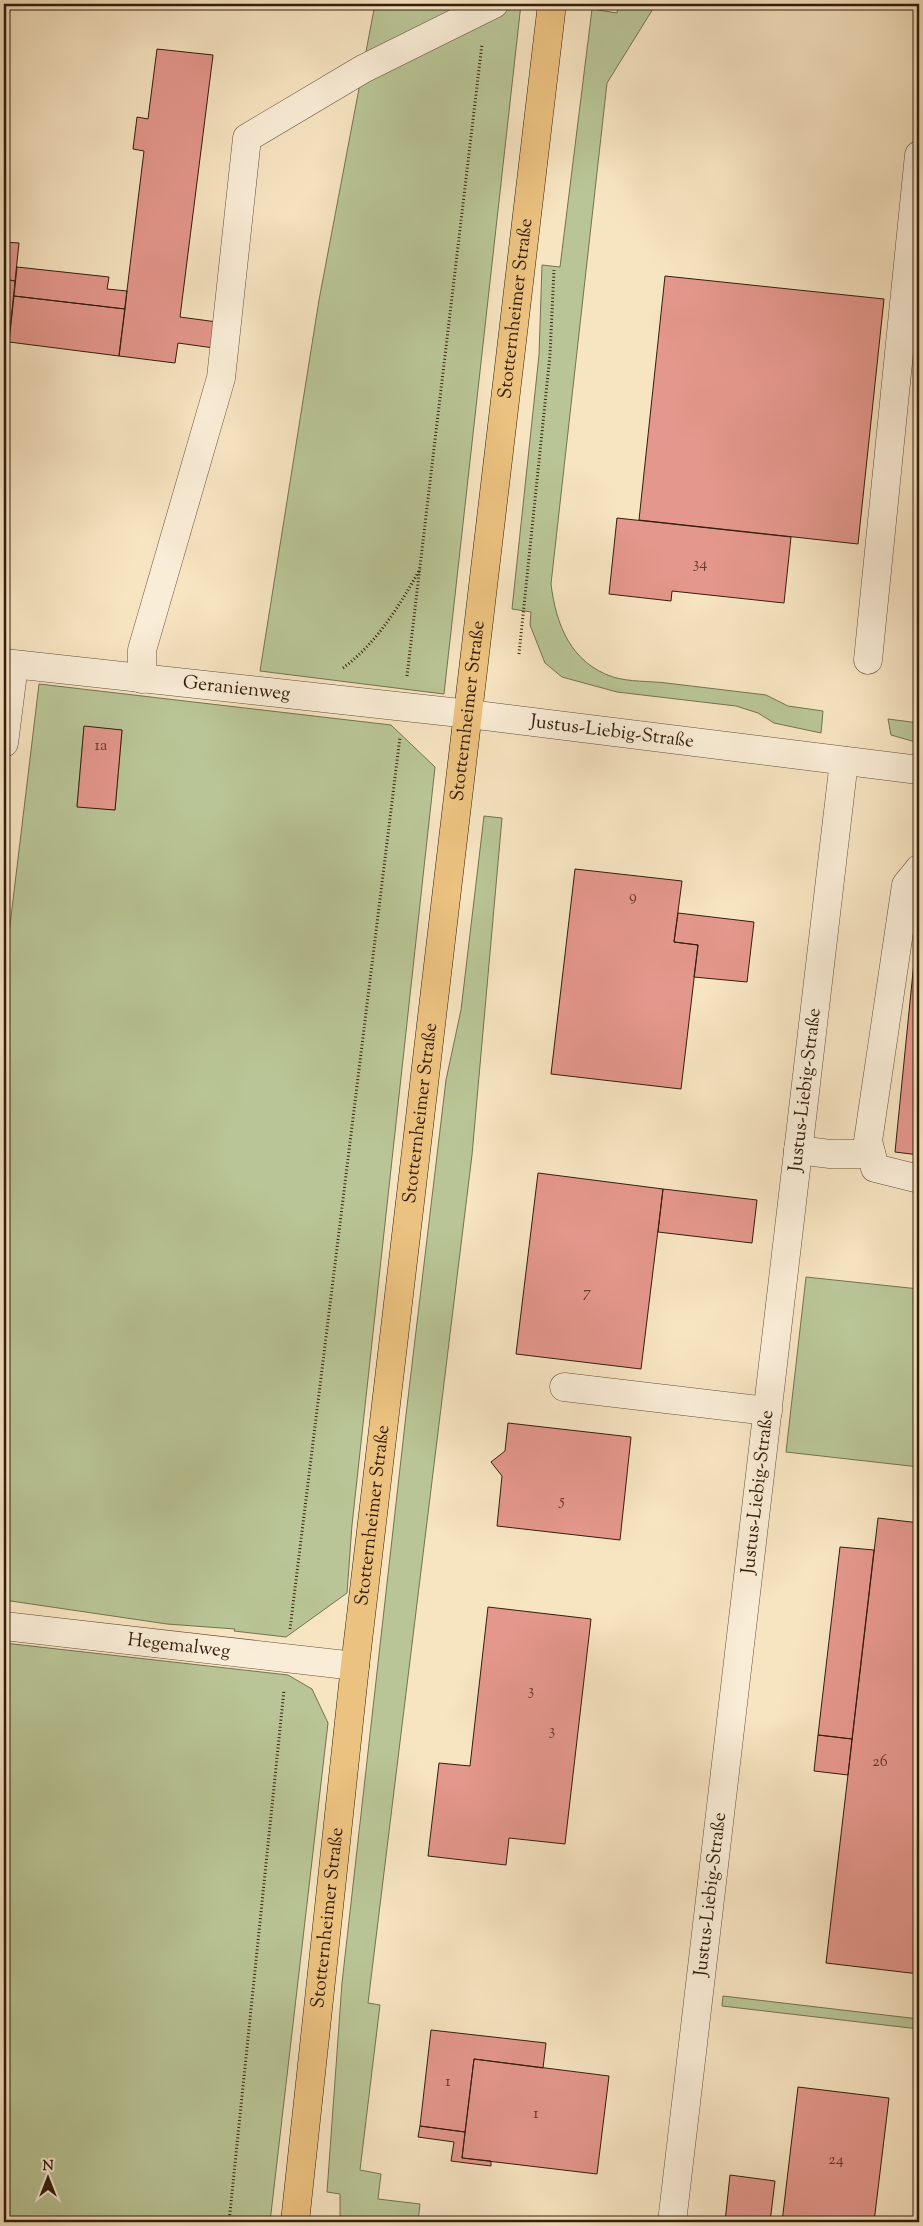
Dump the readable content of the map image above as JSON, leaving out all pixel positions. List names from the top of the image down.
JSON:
{
  "streets": {
    "main road": ["Stotternheimer Straße"],
    "street": ["Geranienweg", "Justus-Liebig-Straße", "Hegemalweg"]
  },
  "crossings": [
    ["Stotternheimer Straße", "Geranienweg"],
    ["Stotternheimer Straße", "Justus-Liebig-Straße"],
    ["Stotternheimer Straße", "Hegemalweg"],
    ["Geranienweg", "Justus-Liebig-Straße"]
  ],
  "house_numbers": [
    "34",
    "1a",
    "9",
    "7",
    "5",
    "3",
    "3",
    "26",
    "1",
    "1",
    "24"
  ],
  "north": "top"
}
